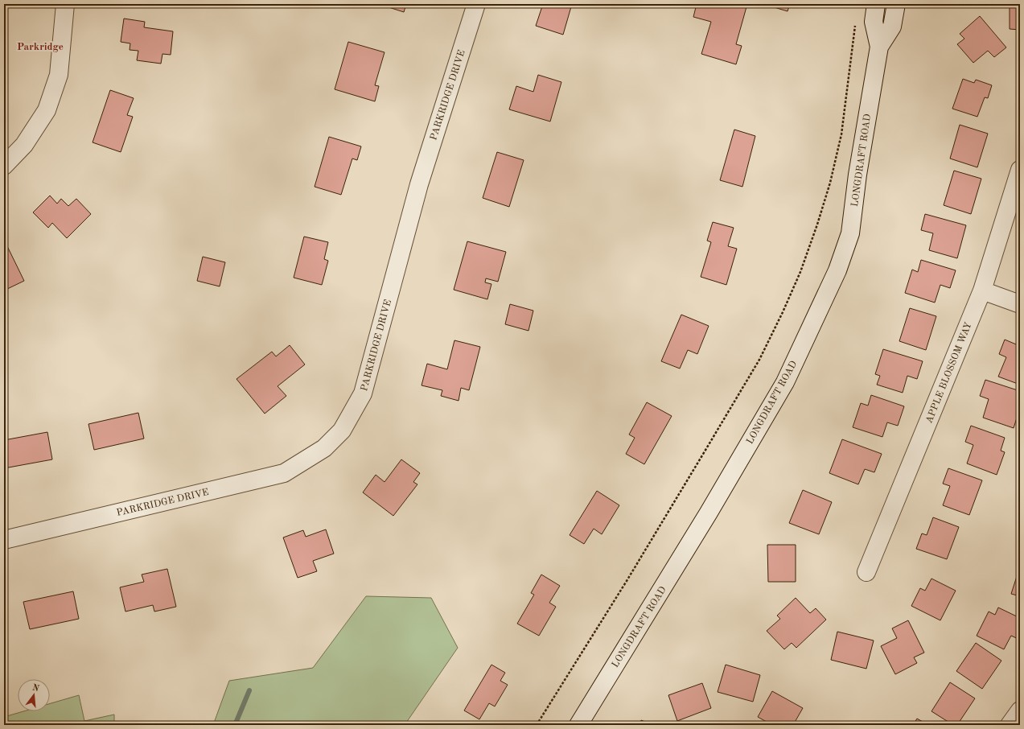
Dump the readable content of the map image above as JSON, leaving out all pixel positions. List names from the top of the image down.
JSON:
{
  "streets": {
    "street": ["PARKRIDGE DRIVE", "LONGDRAFT ROAD", "APPLE BLOSSOM WAY"]
  },
  "districts": ["Parkridge"],
  "north": "top"
}
